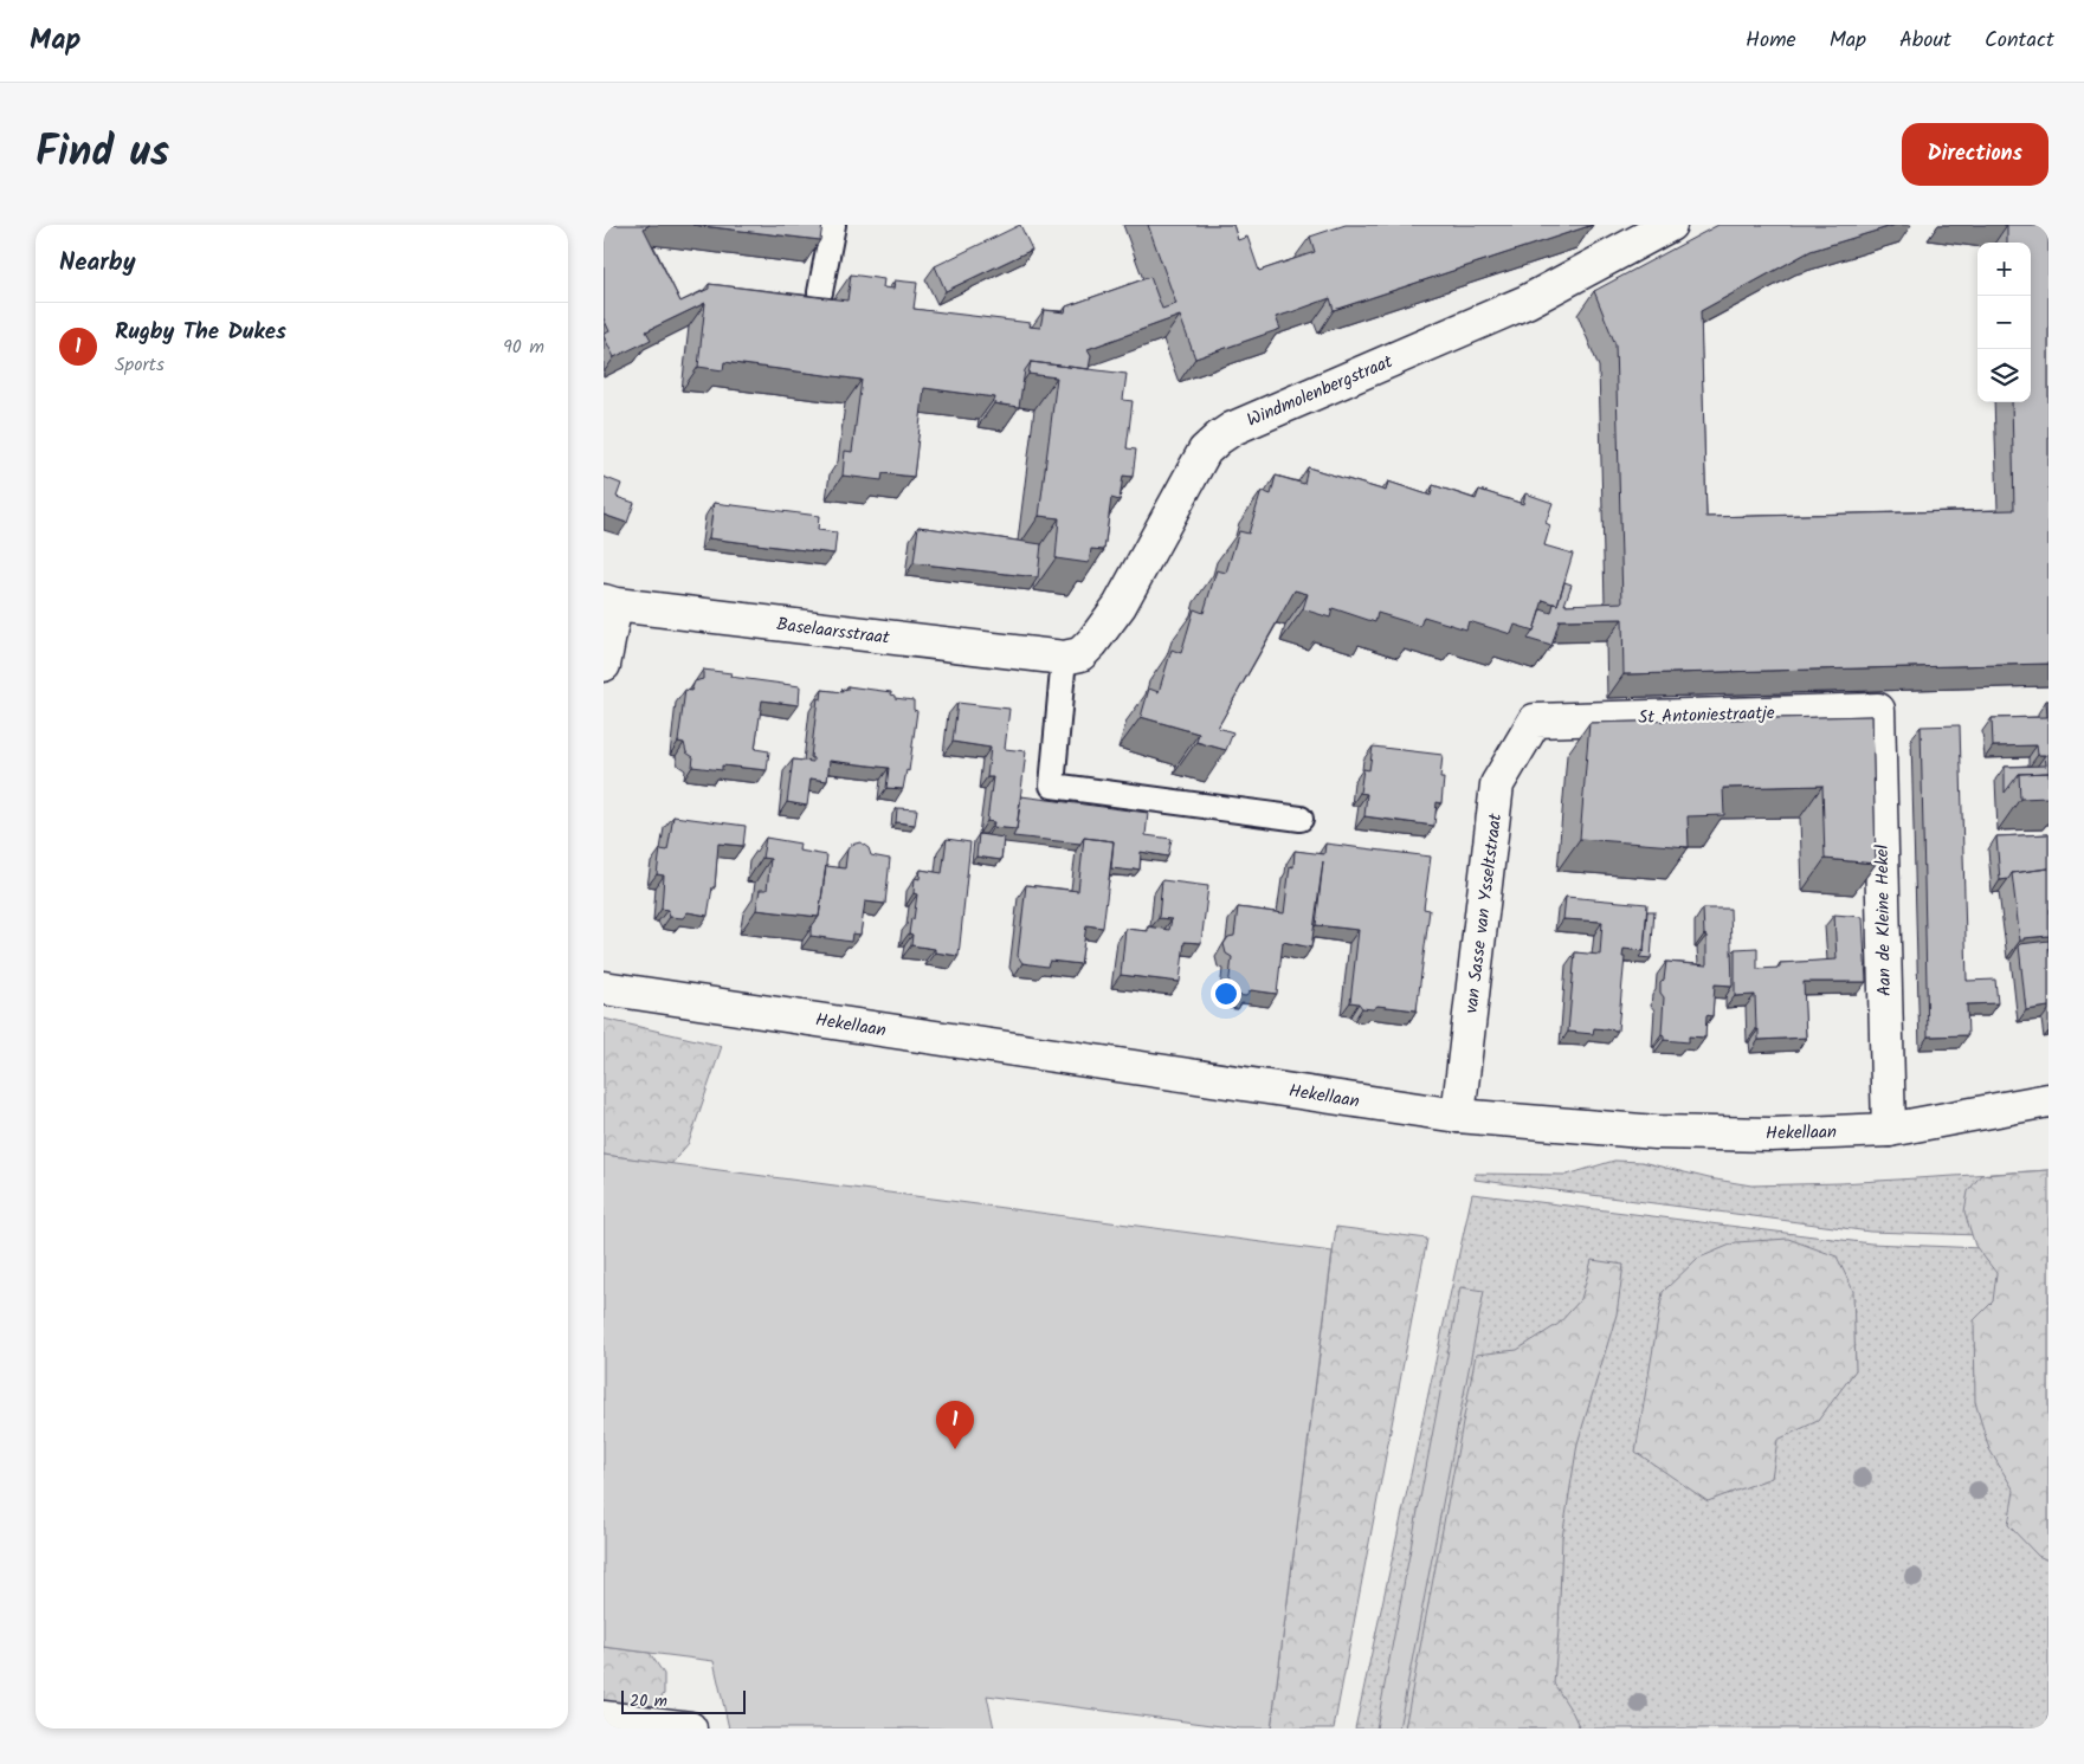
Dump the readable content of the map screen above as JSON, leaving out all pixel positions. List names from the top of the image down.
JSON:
{
  "streets": {
    "street": [
      "Windmolenbergstraat",
      "Baselaarsstraat",
      "St Antoniestraatje",
      "van Sasse van Ysseltstraat",
      "Aan de Kleine Hekel",
      "Hekellaan"
    ]
  },
  "crossings": [
    ["Windmolenbergstraat", "Baselaarsstraat"],
    ["St Antoniestraatje", "van Sasse van Ysseltstraat"],
    ["St Antoniestraatje", "Aan de Kleine Hekel"],
    ["van Sasse van Ysseltstraat", "Hekellaan"],
    ["Aan de Kleine Hekel", "Hekellaan"]
  ],
  "scale_bar": "20 m",
  "page": {
    "header": "Map",
    "nav": [
      "Home",
      "Map",
      "About",
      "Contact"
    ],
    "title": "Find us",
    "buttons": "Directions",
    "heading": "Nearby",
    "map_buttons": ["+", "−"],
    "list": [
      {
        "mark": "1",
        "name": "Rugby The Dukes",
        "note": "Sports",
        "value": "90 m"
      }
    ],
    "pins": "1",
    "scale": "20 m"
  }
}
